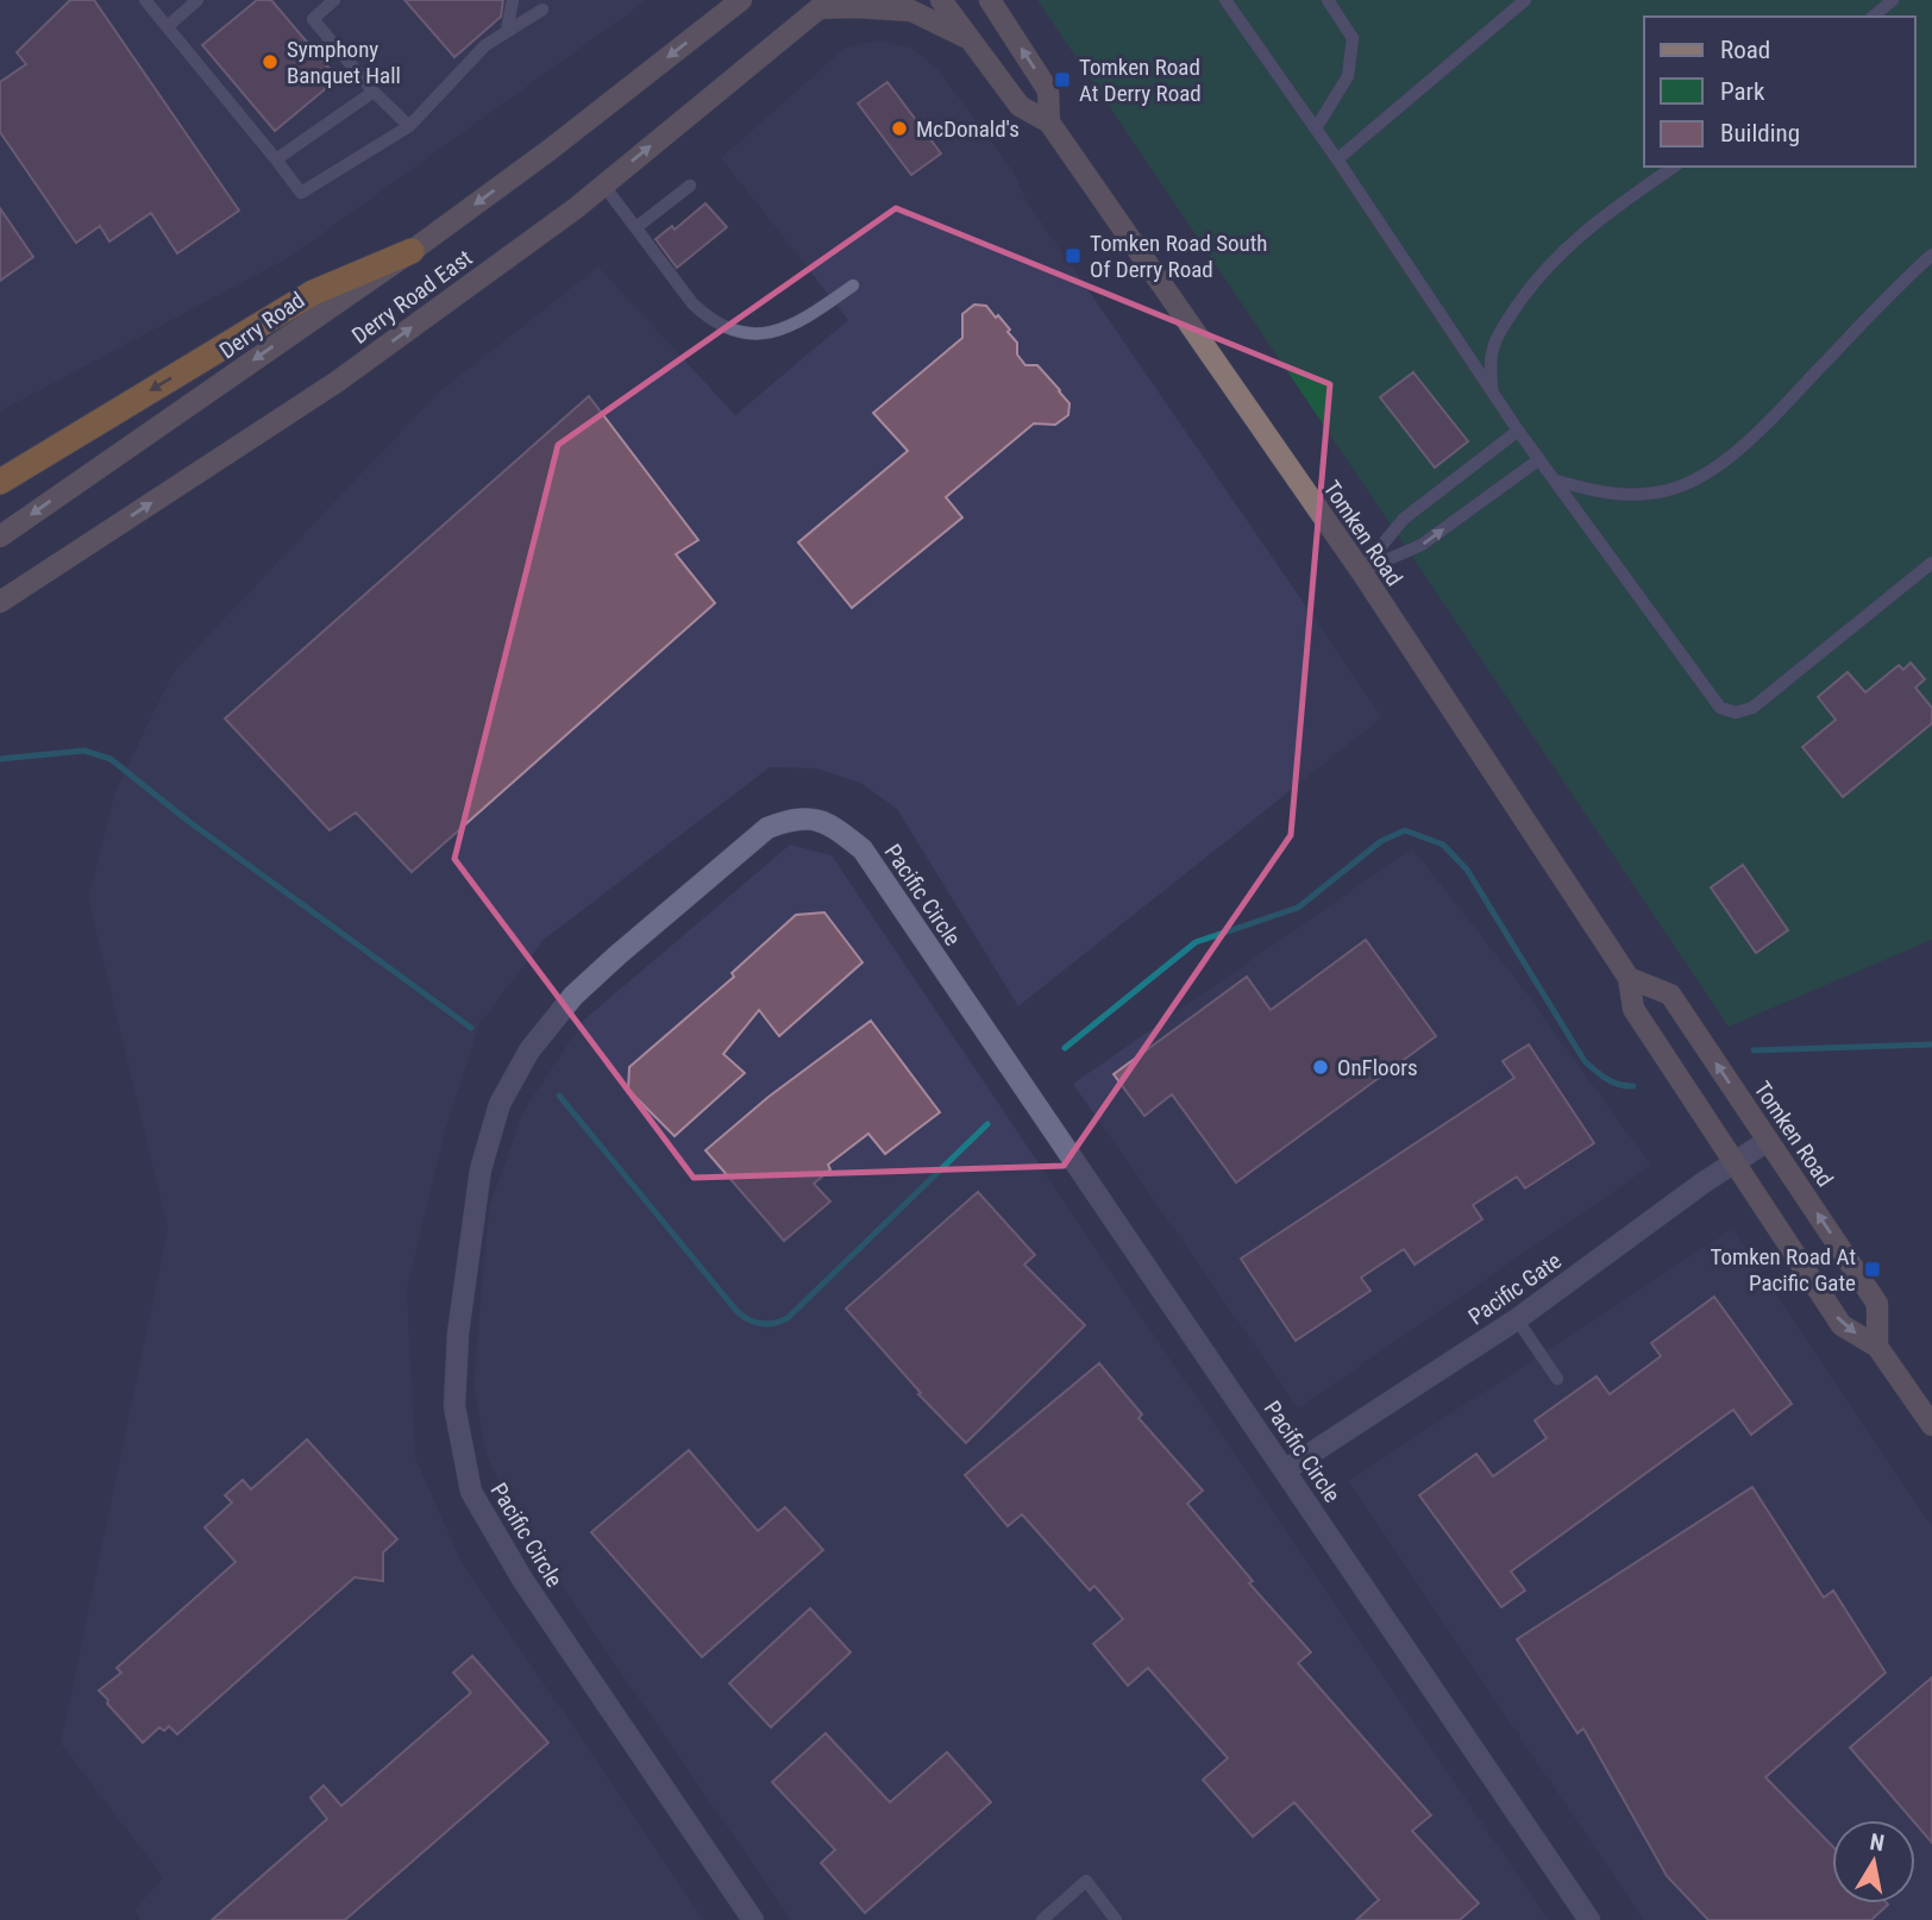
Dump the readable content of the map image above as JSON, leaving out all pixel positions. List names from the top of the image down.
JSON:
{
  "streets": {
    "main road": ["Derry Road East", "Derry Road", "Tomken Road"],
    "street": ["Pacific Circle", "Pacific Gate"]
  },
  "crossings": [
    ["Tomken Road", "Pacific Gate"],
    ["Pacific Circle", "Pacific Gate"]
  ],
  "one_way": ["Derry Road East", "Derry Road"],
  "places": {
    "other": ["Symphony Banquet Hall", "McDonald's", "OnFloors"],
    "transit": ["Tomken Road At Derry Road", "Tomken Road South Of Derry Road", "Tomken Road At Pacific Gate"]
  },
  "legend": ["Road", "Park", "Building"],
  "north": "top"
}
